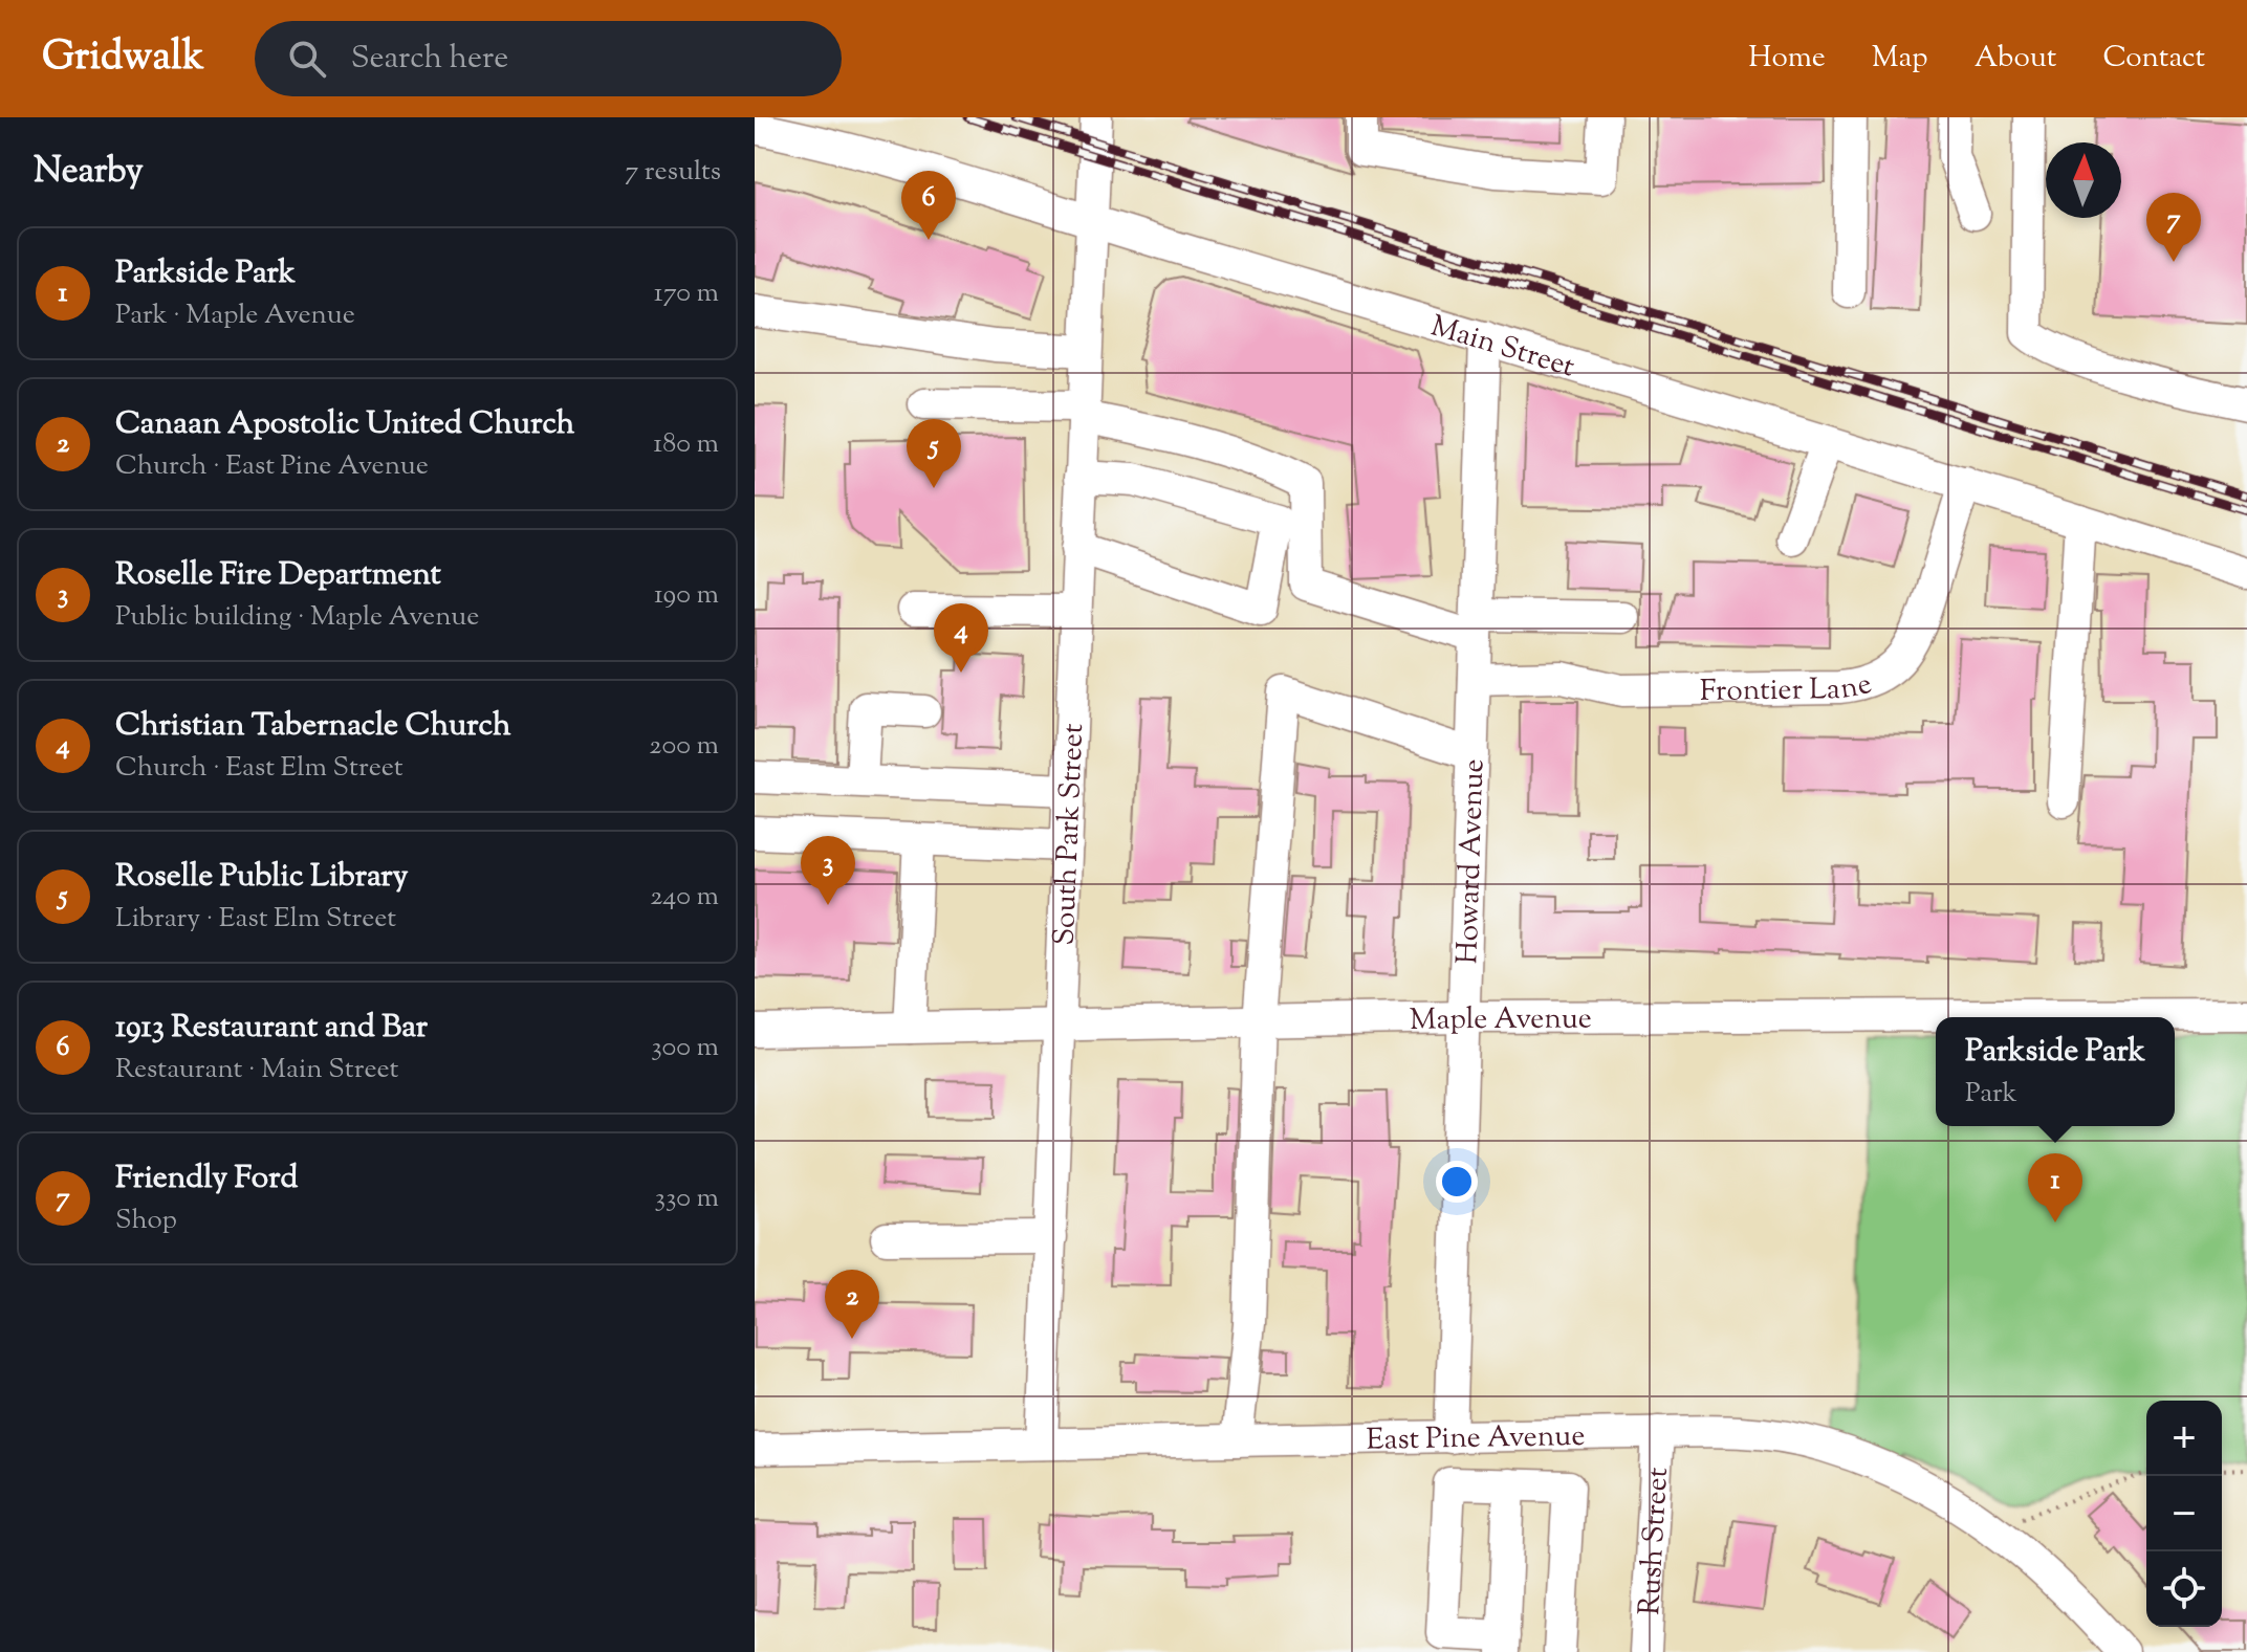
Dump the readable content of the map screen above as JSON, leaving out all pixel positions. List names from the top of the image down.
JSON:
{
  "streets": {
    "street": [
      "Main Street",
      "Frontier Lane",
      "South Park Street",
      "Howard Avenue",
      "Maple Avenue",
      "East Pine Avenue",
      "Rush Street"
    ]
  },
  "crossings": [
    ["Main Street", "Frontier Lane"],
    ["Main Street", "South Park Street"],
    ["Main Street", "Howard Avenue"],
    ["Frontier Lane", "Howard Avenue"],
    ["South Park Street", "Maple Avenue"],
    ["South Park Street", "East Pine Avenue"],
    ["Howard Avenue", "Maple Avenue"],
    ["Howard Avenue", "East Pine Avenue"],
    ["East Pine Avenue", "Rush Street"]
  ],
  "north": "top",
  "page": {
    "header": "Gridwalk",
    "search": "Search here",
    "nav": [
      "Home",
      "Map",
      "About",
      "Contact"
    ],
    "heading": ["Nearby", "7 results"],
    "pins": [
      "6",
      "7",
      "5",
      "4",
      "3",
      "1",
      "2"
    ],
    "list": [
      {
        "mark": "1",
        "name": "Parkside Park",
        "note": "Park · Maple Avenue",
        "value": "170 m"
      },
      {
        "mark": "2",
        "name": "Canaan Apostolic United Church",
        "note": "Church · East Pine Avenue",
        "value": "180 m"
      },
      {
        "mark": "3",
        "name": "Roselle Fire Department",
        "note": "Public building · Maple Avenue",
        "value": "190 m"
      },
      {
        "mark": "4",
        "name": "Christian Tabernacle Church",
        "note": "Church · East Elm Street",
        "value": "200 m"
      },
      {
        "mark": "5",
        "name": "Roselle Public Library",
        "note": "Library · East Elm Street",
        "value": "240 m"
      },
      {
        "mark": "6",
        "name": "1913 Restaurant and Bar",
        "note": "Restaurant · Main Street",
        "value": "300 m"
      },
      {
        "mark": "7",
        "name": "Friendly Ford",
        "note": "Shop",
        "value": "330 m"
      }
    ],
    "popup": ["Parkside Park", "Park"],
    "map_buttons": ["+", "−"]
  }
}
